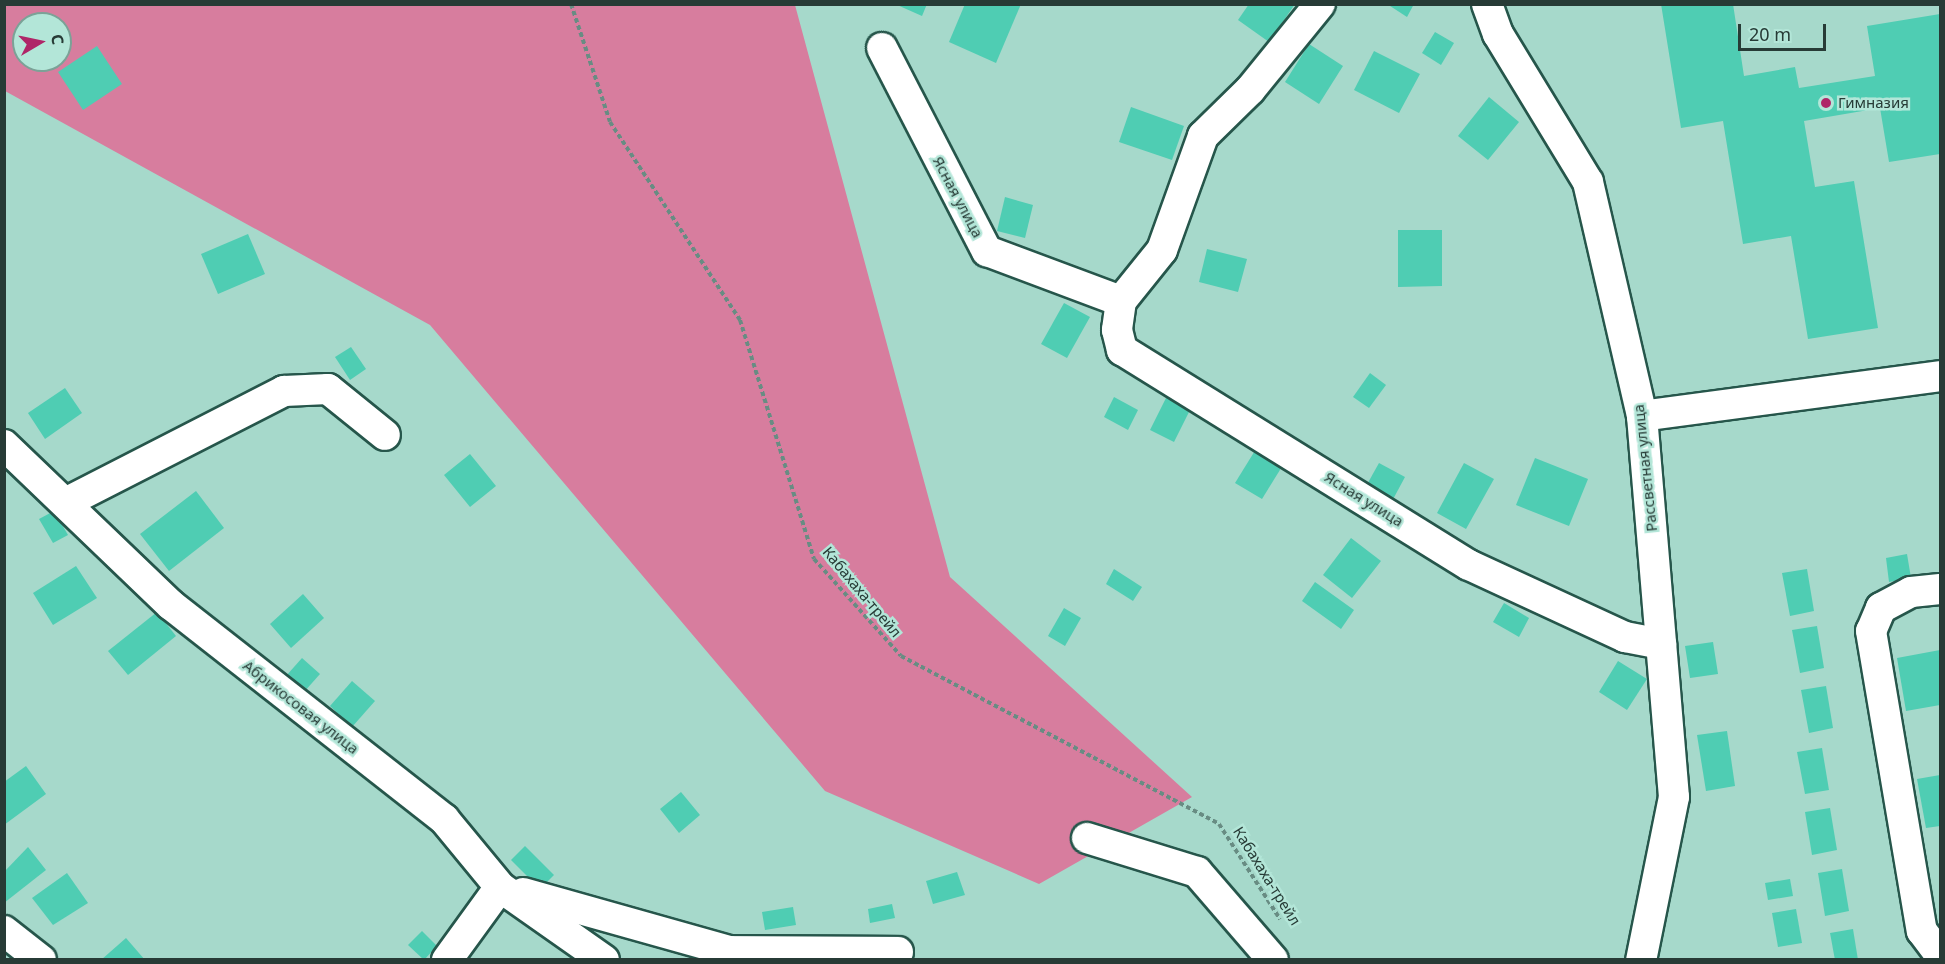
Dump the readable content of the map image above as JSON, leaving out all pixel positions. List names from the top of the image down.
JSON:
{
  "streets": {
    "street": ["Ясная улица", "Рассветная улица", "Абрикосовая улица"],
    "path": ["Кабахаха-трейл"]
  },
  "crossings": [
    ["Ясная улица", "Рассветная улица"]
  ],
  "places": ["Гимназия"],
  "scale_bar": "20 m",
  "north": "right"
}
